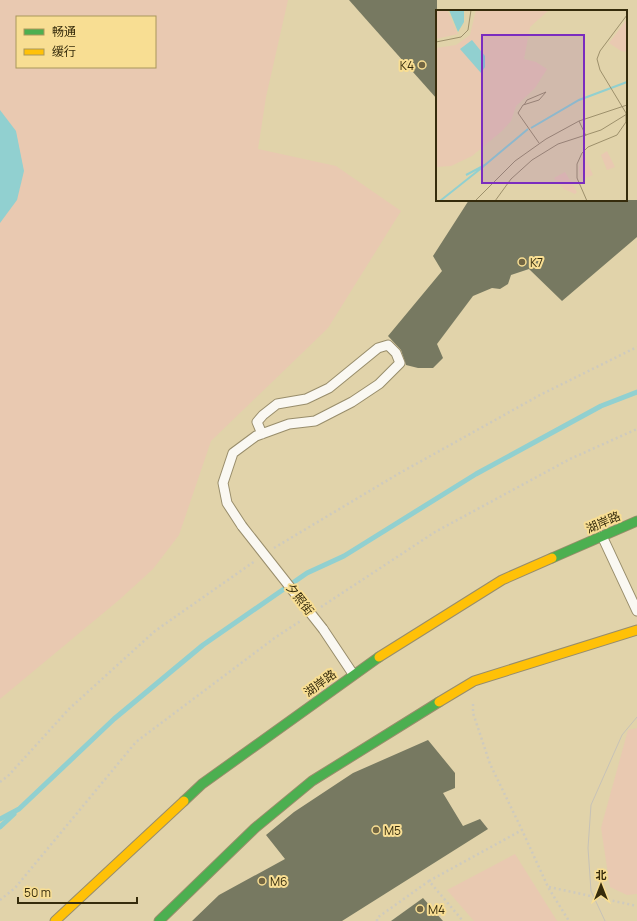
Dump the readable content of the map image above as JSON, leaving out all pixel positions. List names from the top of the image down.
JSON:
{
  "streets": {
    "street": ["湖岸路"],
    "lane": ["夕照街"]
  },
  "crossings": [
    ["湖岸路", "夕照街"]
  ],
  "places": [
    "K4",
    "K7",
    "M5",
    "M6",
    "M4"
  ],
  "legend": ["畅通", "缓行"],
  "scale_bar": "50 m",
  "north": "top"
}
